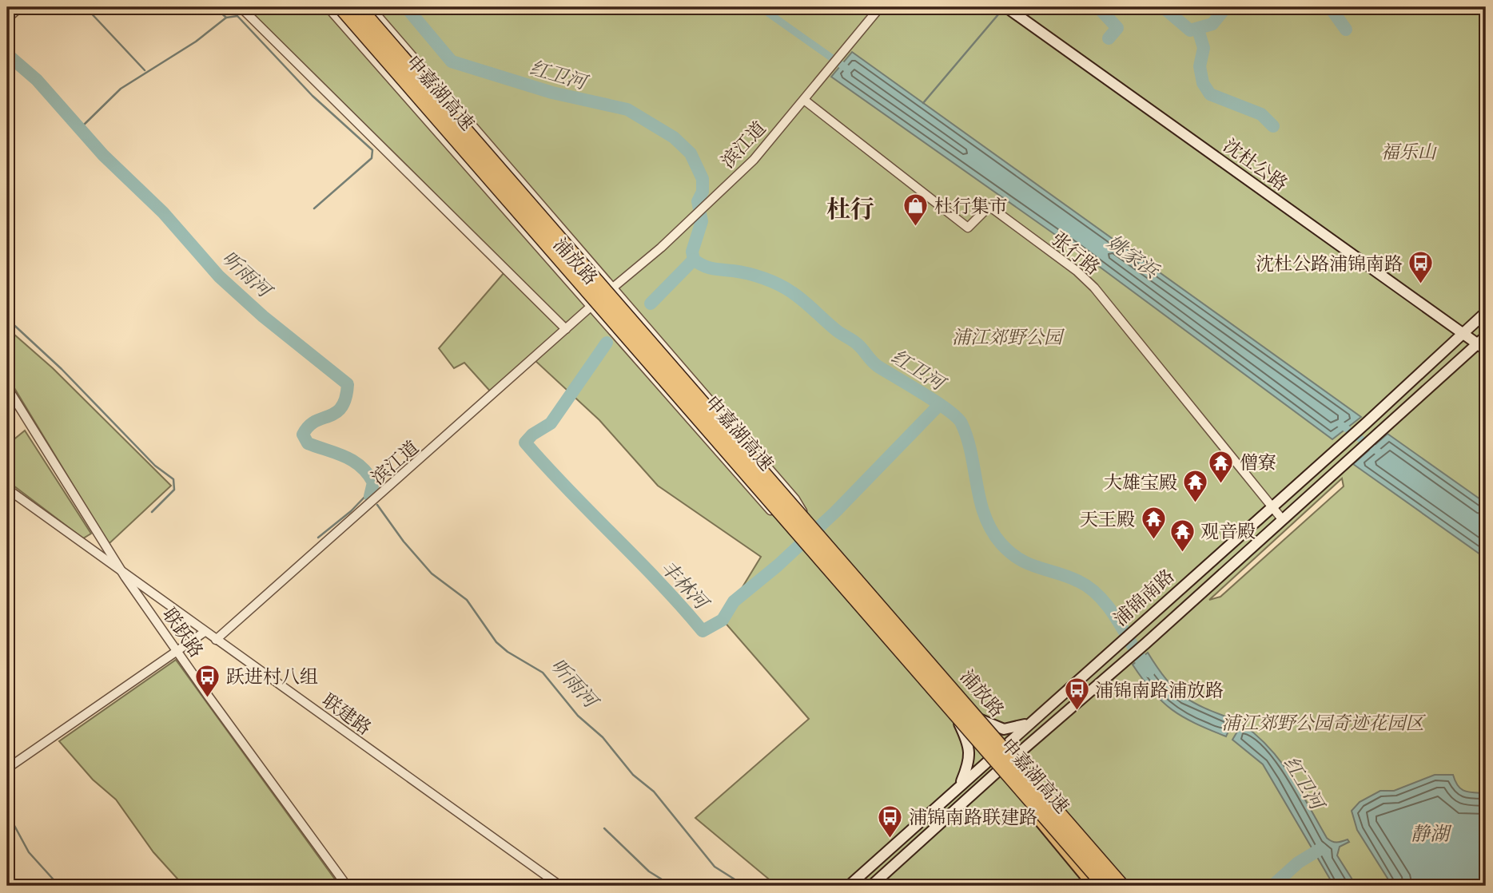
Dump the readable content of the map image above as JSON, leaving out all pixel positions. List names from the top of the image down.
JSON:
{
  "streets": {
    "highway": ["申嘉湖高速"],
    "main road": ["沈杜公路", "浦放路", "浦锦南路"],
    "street": [
      "滨江道",
      "张行路",
      "联跃路",
      "联建路"
    ]
  },
  "crossings": [
    ["申嘉湖高速", "浦放路"],
    ["滨江道", "张行路"],
    ["滨江道", "浦放路"],
    ["滨江道", "联建路"],
    ["沈杜公路", "浦锦南路"],
    ["张行路", "浦锦南路"],
    ["浦放路", "浦锦南路"],
    ["联跃路", "联建路"]
  ],
  "districts": ["杜行"],
  "water": [
    "红卫河",
    "姚家浜",
    "听雨河",
    "丰林河",
    "静湖"
  ],
  "parks": ["福乐山", "浦江郊野公园", "浦江郊野公园奇迹花园区"],
  "places": {
    "shop": ["杜行集市"],
    "bus stop": [
      "沈杜公路浦锦南路",
      "跃进村八组",
      "浦锦南路浦放路",
      "浦锦南路联建路"
    ],
    "temple": [
      "僧寮",
      "大雄宝殿",
      "天王殿",
      "观音殿"
    ]
  }
}
